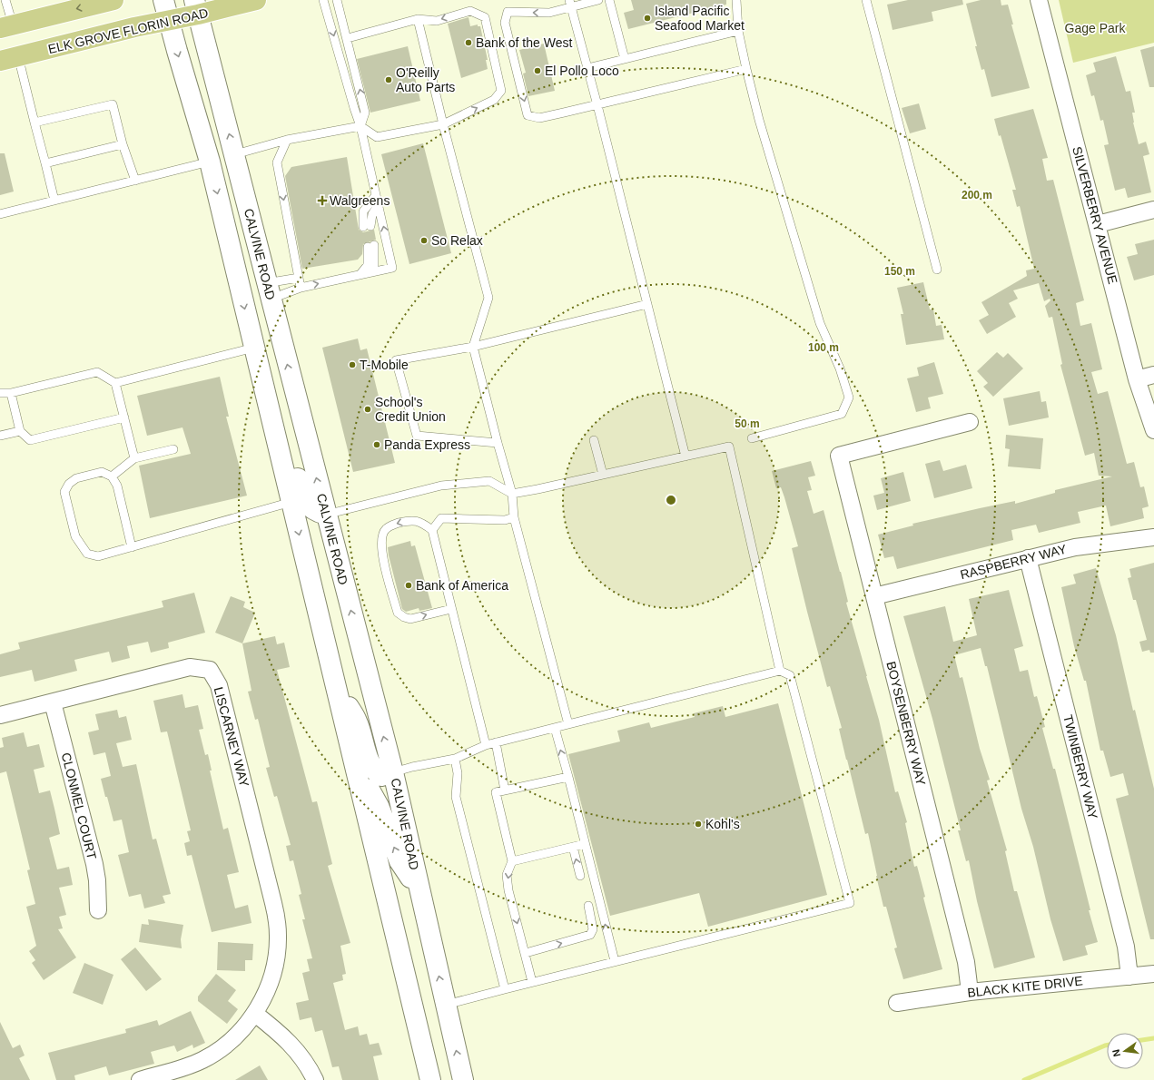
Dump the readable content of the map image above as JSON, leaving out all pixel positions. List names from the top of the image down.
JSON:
{
  "streets": {
    "main road": ["ELK GROVE FLORIN ROAD", "CALVINE ROAD"],
    "street": [
      "SILVERBERRY AVENUE",
      "RASPBERRY WAY",
      "BOYSENBERRY WAY",
      "LISCARNEY WAY",
      "TWINBERRY WAY",
      "CLONMEL COURT",
      "BLACK KITE DRIVE"
    ]
  },
  "crossings": [
    ["ELK GROVE FLORIN ROAD", "CALVINE ROAD"],
    ["RASPBERRY WAY", "BOYSENBERRY WAY"],
    ["RASPBERRY WAY", "TWINBERRY WAY"],
    ["BOYSENBERRY WAY", "BLACK KITE DRIVE"],
    ["LISCARNEY WAY", "CLONMEL COURT"],
    ["TWINBERRY WAY", "BLACK KITE DRIVE"]
  ],
  "parks": ["Gage Park"],
  "places": {
    "other": [
      "Island Pacific Seafood Market",
      "Bank of the West",
      "El Pollo Loco",
      "O'Reilly Auto Parts",
      "So Relax",
      "T-Mobile",
      "School's Credit Union",
      "Panda Express",
      "Bank of America",
      "Kohl's"
    ],
    "health": ["Walgreens"]
  },
  "north": "left",
  "rings": [
    "200 m",
    "150 m",
    "100 m",
    "50 m"
  ]
}
